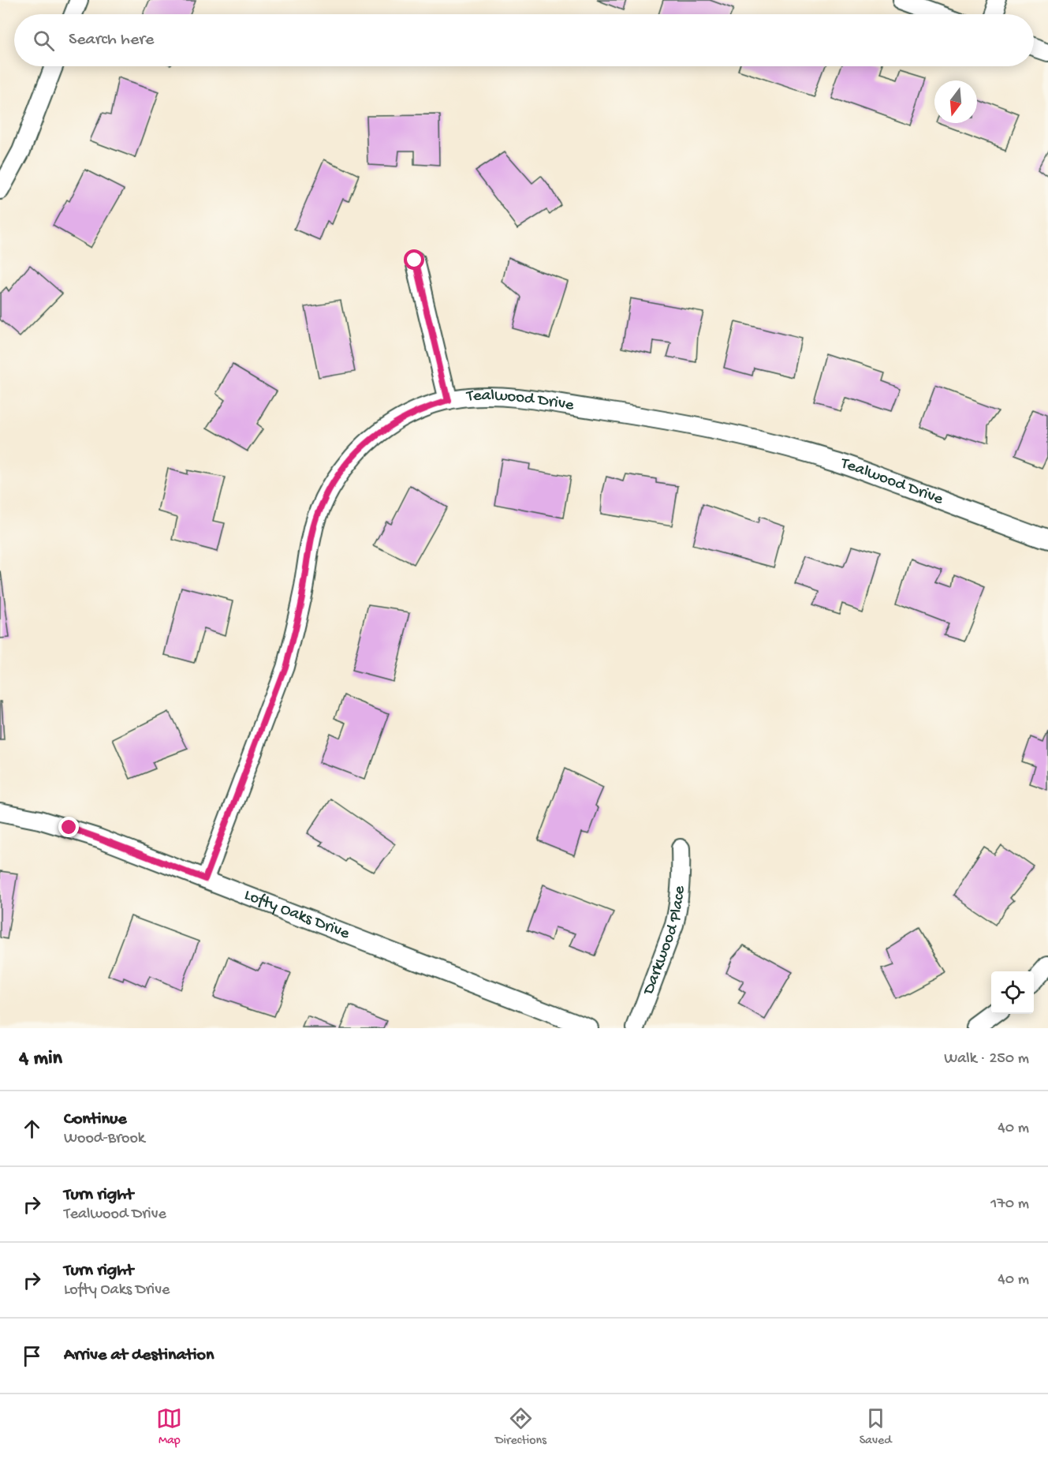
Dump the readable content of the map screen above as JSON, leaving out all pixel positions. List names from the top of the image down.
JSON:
{
  "streets": {
    "street": ["Tealwood Drive", "Lofty Oaks Drive", "Darkwood Place"]
  },
  "crossings": [
    ["Tealwood Drive", "Lofty Oaks Drive"]
  ],
  "north": "bottom",
  "page": {
    "search": "Search here",
    "heading": ["4 min", "Walk · 250 m"],
    "list": [
      ["Continue", "Wood-Brook", "40 m"],
      ["Turn right", "Tealwood Drive", "170 m"],
      ["Turn right", "Lofty Oaks Drive", "40 m"],
      "Arrive at destination"
    ],
    "nav": ["Map", "Directions", "Saved"]
  }
}
